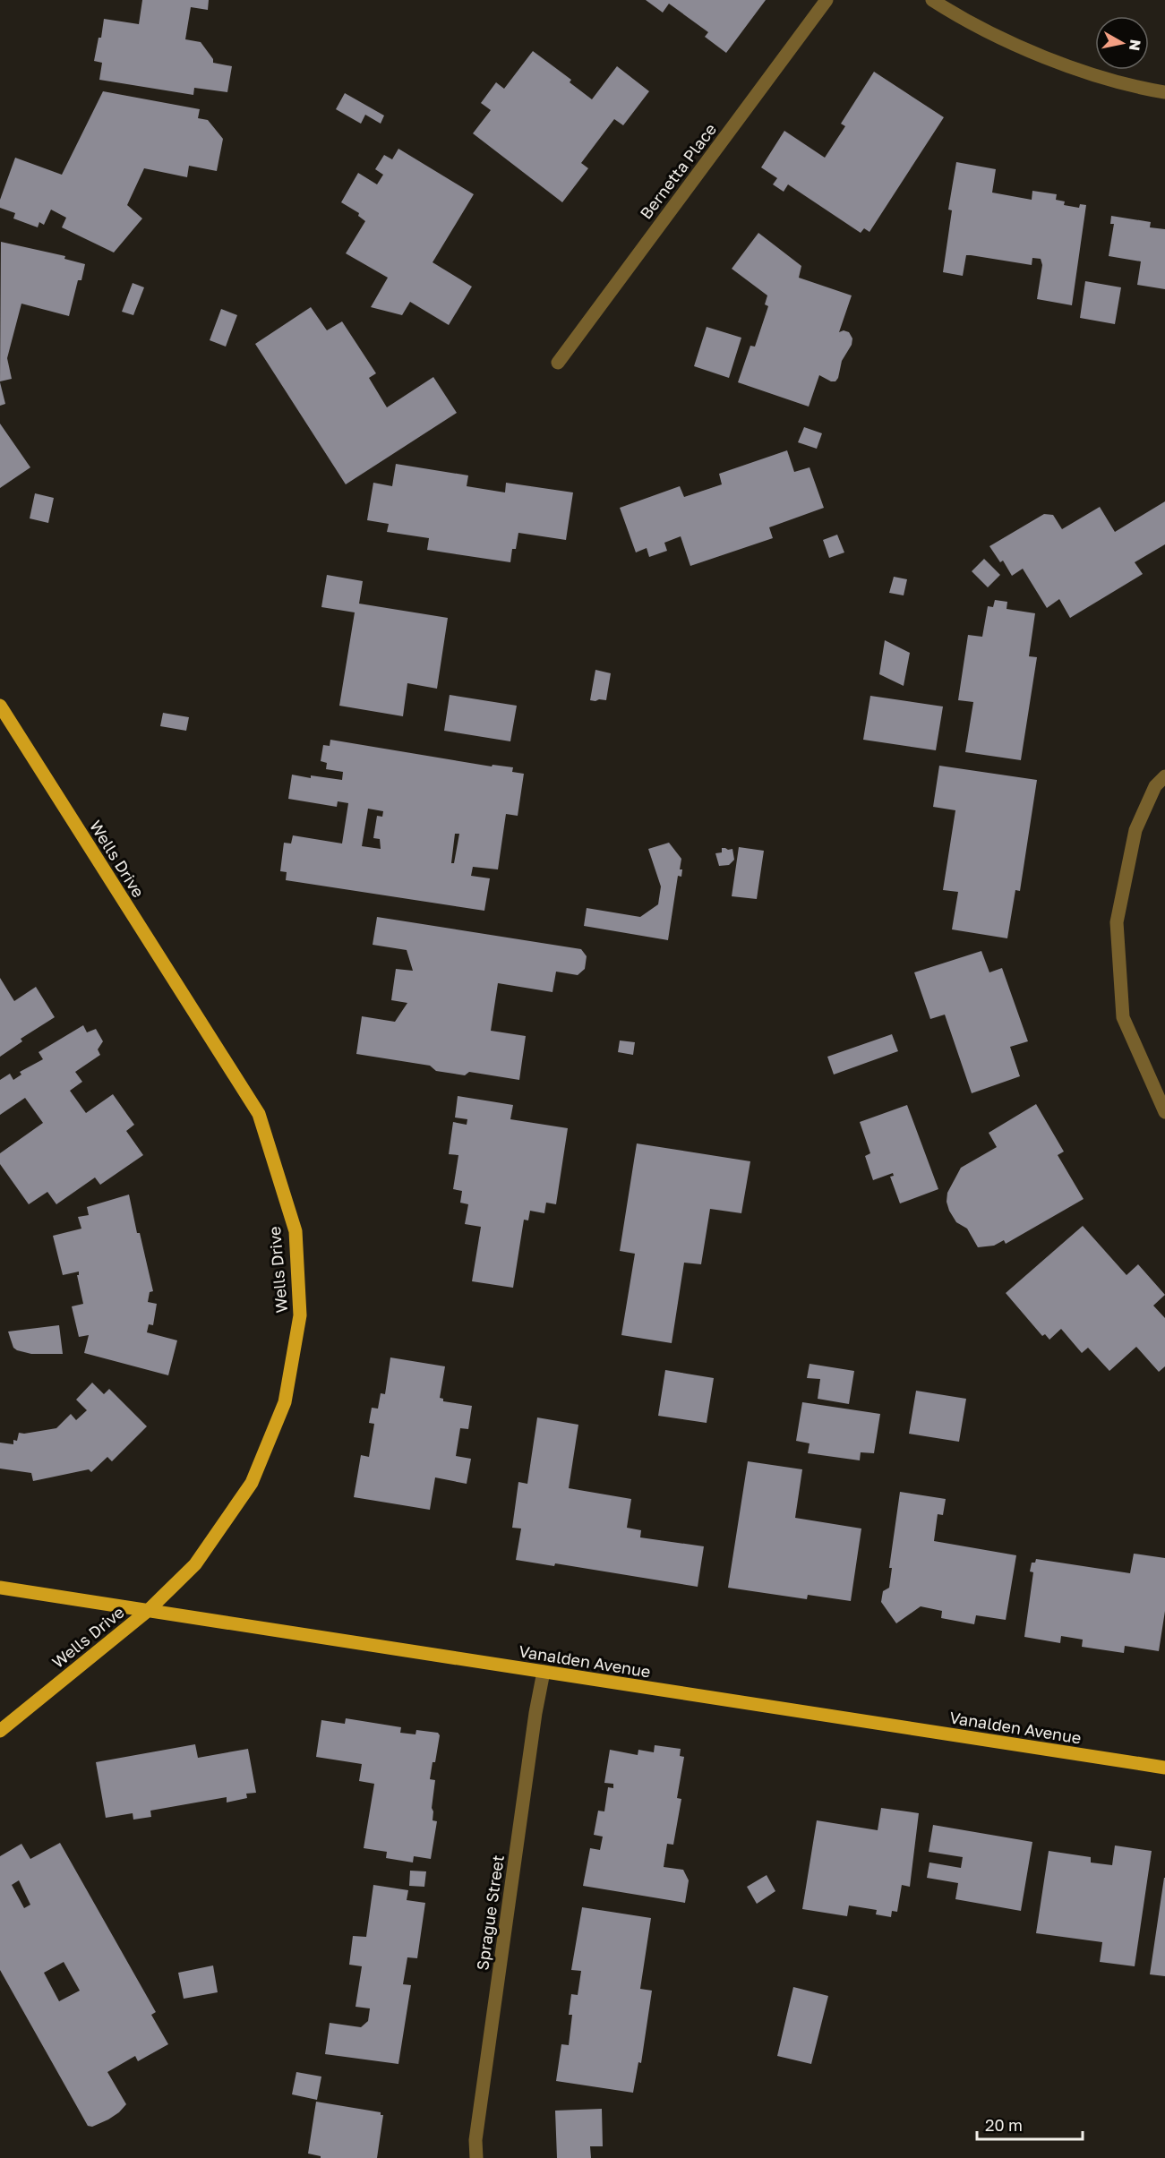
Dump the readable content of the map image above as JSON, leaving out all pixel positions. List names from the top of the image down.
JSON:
{
  "streets": {
    "main road": ["Wells Drive", "Vanalden Avenue"],
    "street": ["Bernetta Place", "Sprague Street"]
  },
  "crossings": [
    ["Wells Drive", "Vanalden Avenue"],
    ["Vanalden Avenue", "Sprague Street"]
  ],
  "scale_bar": "20 m",
  "north": "right"
}
